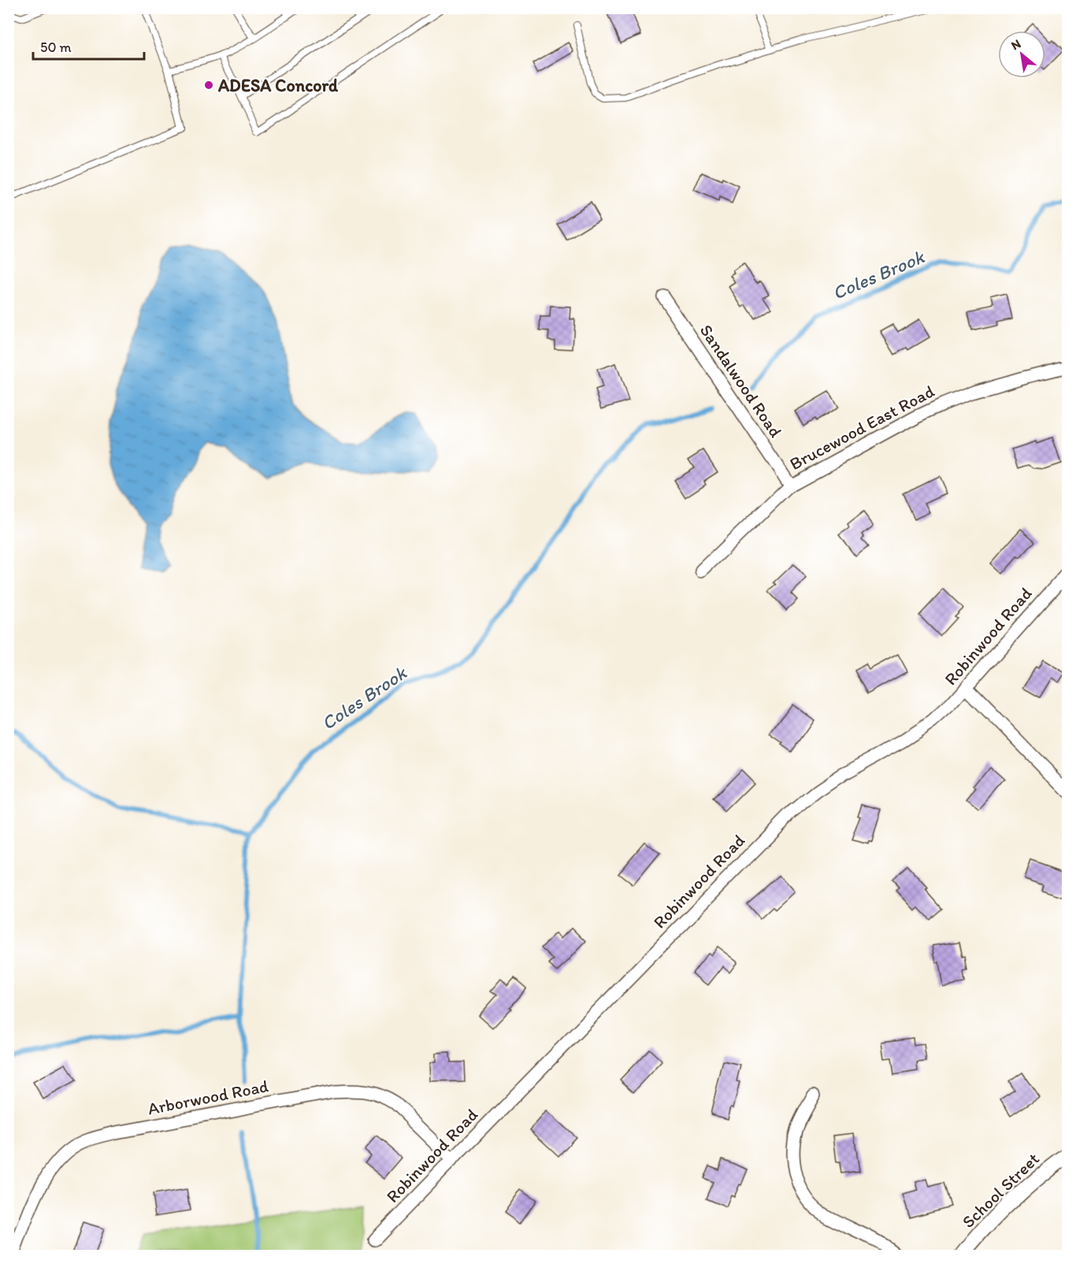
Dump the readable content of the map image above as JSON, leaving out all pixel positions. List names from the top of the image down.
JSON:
{
  "streets": {
    "street": [
      "Sandalwood Road",
      "Brucewood East Road",
      "Robinwood Road",
      "Arborwood Road",
      "School Street"
    ]
  },
  "crossings": [
    ["Sandalwood Road", "Brucewood East Road"],
    ["Robinwood Road", "Arborwood Road"]
  ],
  "water": ["Coles Brook"],
  "places": ["ADESA Concord"],
  "scale_bar": "50 m",
  "north": "top left"
}
